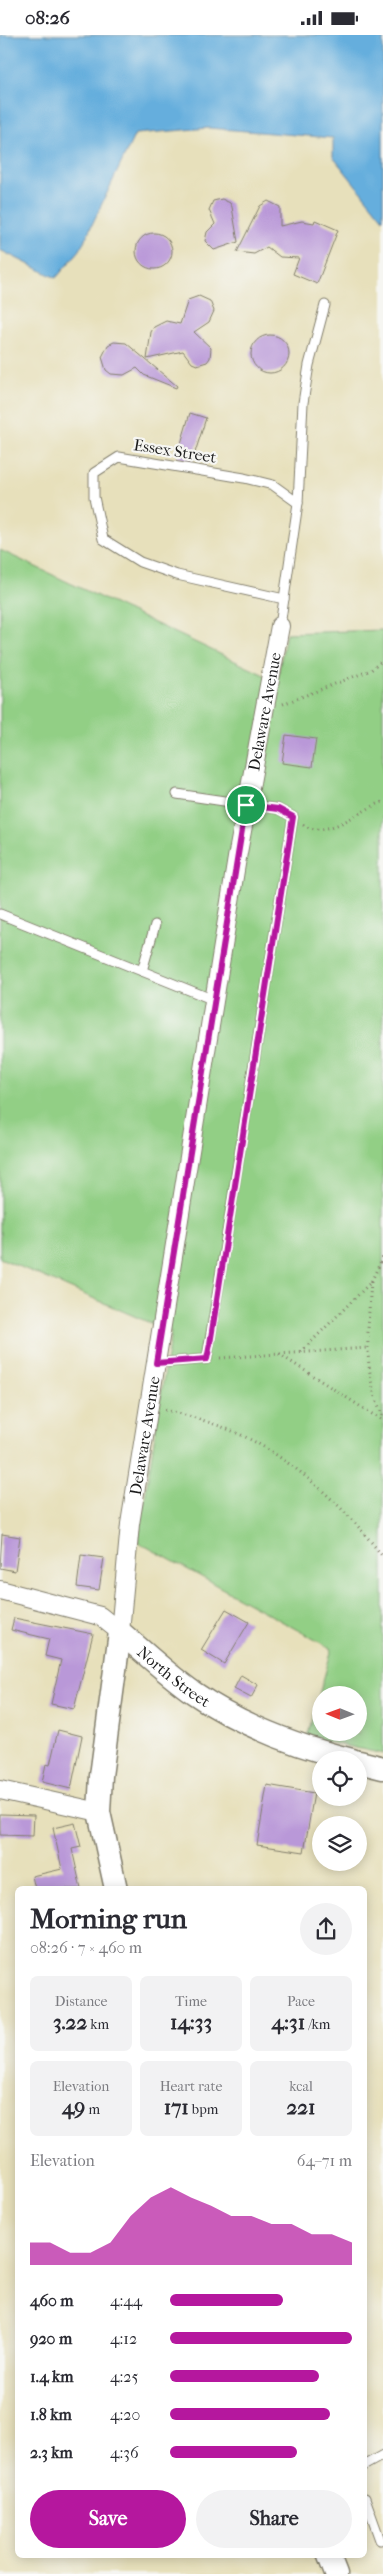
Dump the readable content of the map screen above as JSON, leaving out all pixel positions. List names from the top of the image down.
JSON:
{
  "streets": {
    "street": ["Delaware Avenue", "North Street"],
    "lane": ["Essex Street"]
  },
  "crossings": [
    ["Essex Street", "Delaware Avenue"],
    ["Delaware Avenue", "North Street"]
  ],
  "north": "left",
  "page": {
    "status": "08:26",
    "heading": ["Morning run", "08:26 · 7 × 460 m"],
    "stats": [
      ["Distance", "3.22 km"],
      ["Time", "14:33"],
      ["Pace", "4:31 /km"],
      ["Elevation", "49 m"],
      ["Heart rate", "171 bpm"],
      ["kcal", "221"]
    ],
    "chart": ["Elevation", "64–71 m"],
    "list": [
      {
        "name": "460 m",
        "note": "4:44"
      },
      {
        "name": "920 m",
        "note": "4:12"
      },
      {
        "name": "1.4 km",
        "note": "4:25"
      },
      {
        "name": "1.8 km",
        "note": "4:20"
      },
      {
        "name": "2.3 km",
        "note": "4:36"
      }
    ],
    "buttons": ["Save", "Share"]
  }
}
